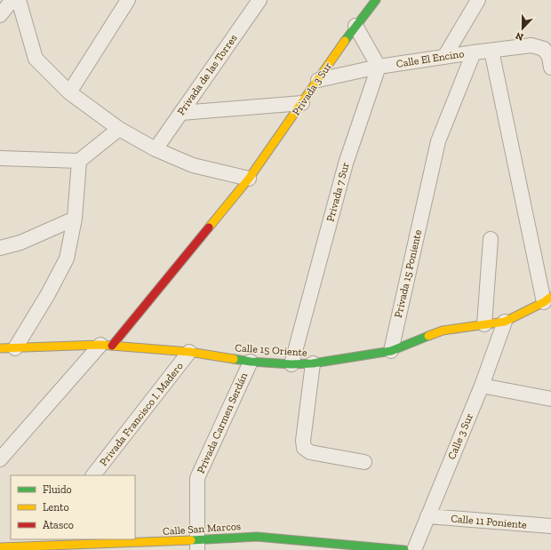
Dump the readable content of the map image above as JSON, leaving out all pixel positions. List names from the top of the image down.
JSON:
{
  "streets": {
    "street": [
      "Calle El Encino",
      "Privada de las Torres",
      "Privada 3 Sur",
      "Privada 7 Sur",
      "Privada 15 Poniente",
      "Calle 15 Oriente",
      "Privada Francisco I. Madero",
      "Privada Carmen Serdán",
      "Calle 3 Sur",
      "Calle 11 Poniente",
      "Calle San Marcos"
    ]
  },
  "crossings": [
    ["Calle El Encino", "Privada 3 Sur"],
    ["Calle El Encino", "Privada 7 Sur"],
    ["Calle El Encino", "Privada 15 Poniente"],
    ["Privada 3 Sur", "Calle 15 Oriente"],
    ["Privada 7 Sur", "Calle 15 Oriente"],
    ["Privada 15 Poniente", "Calle 15 Oriente"],
    ["Calle 15 Oriente", "Privada Francisco I. Madero"],
    ["Calle 15 Oriente", "Privada Carmen Serdán"],
    ["Calle 15 Oriente", "Calle 3 Sur"],
    ["Privada Carmen Serdán", "Calle San Marcos"],
    ["Calle 3 Sur", "Calle 11 Poniente"]
  ],
  "legend": ["Fluido", "Lento", "Atasco"],
  "north": "bottom"
}
